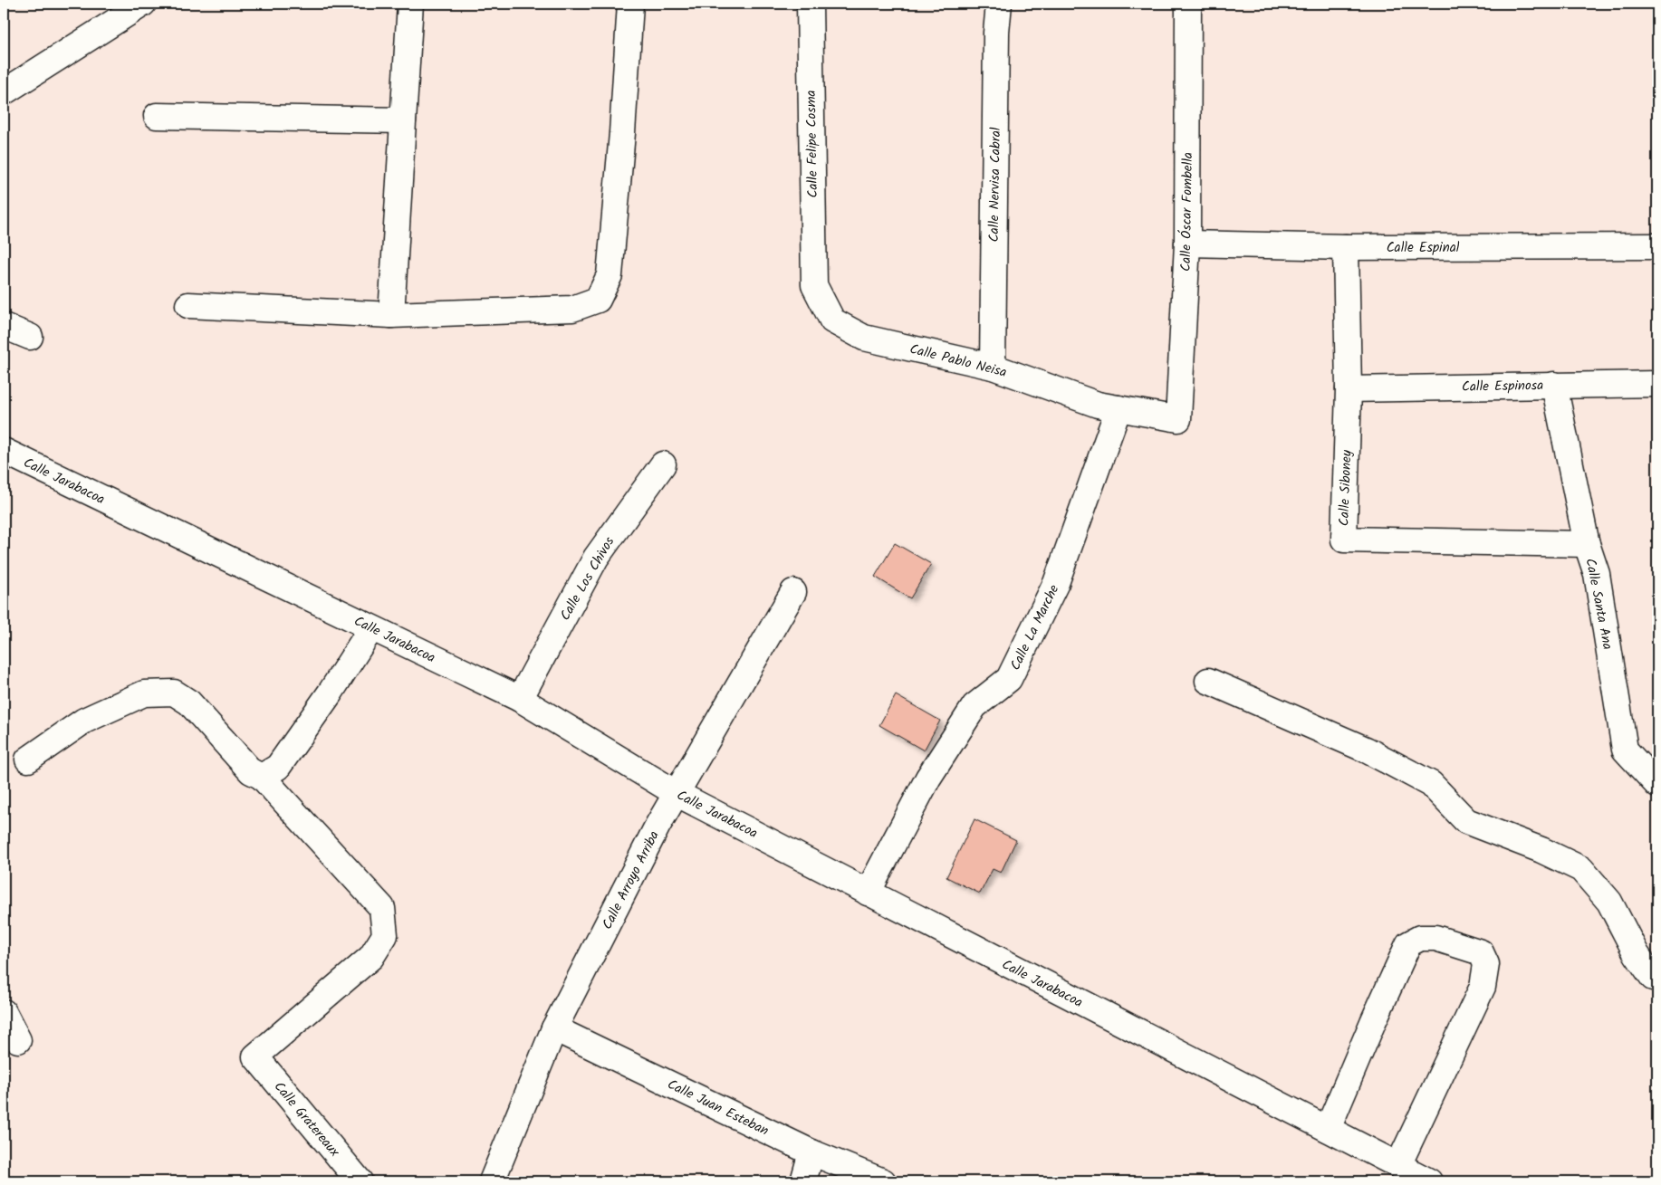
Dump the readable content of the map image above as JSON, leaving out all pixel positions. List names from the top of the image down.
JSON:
{
  "streets": {
    "street": [
      "Calle Felipe Cosma",
      "Calle Nervisa Cabral",
      "Calle Óscar Fombella",
      "Calle Espinal",
      "Calle Pablo Neisa",
      "Calle Espinosa",
      "Calle Jarabacoa",
      "Calle Siboney",
      "Calle Los Chivos",
      "Calle Santa Ana",
      "Calle La Marche",
      "Calle Arroyo Arriba",
      "Calle Juan Esteban",
      "Calle Gratereaux"
    ]
  },
  "crossings": [
    ["Calle Felipe Cosma", "Calle Pablo Neisa"],
    ["Calle Nervisa Cabral", "Calle Pablo Neisa"],
    ["Calle Óscar Fombella", "Calle Espinal"],
    ["Calle Óscar Fombella", "Calle Pablo Neisa"],
    ["Calle Espinal", "Calle Siboney"],
    ["Calle Pablo Neisa", "Calle La Marche"],
    ["Calle Espinosa", "Calle Siboney"],
    ["Calle Espinosa", "Calle Santa Ana"],
    ["Calle Jarabacoa", "Calle Los Chivos"],
    ["Calle Jarabacoa", "Calle La Marche"],
    ["Calle Jarabacoa", "Calle Arroyo Arriba"],
    ["Calle Siboney", "Calle Santa Ana"],
    ["Calle Arroyo Arriba", "Calle Juan Esteban"]
  ]
}
